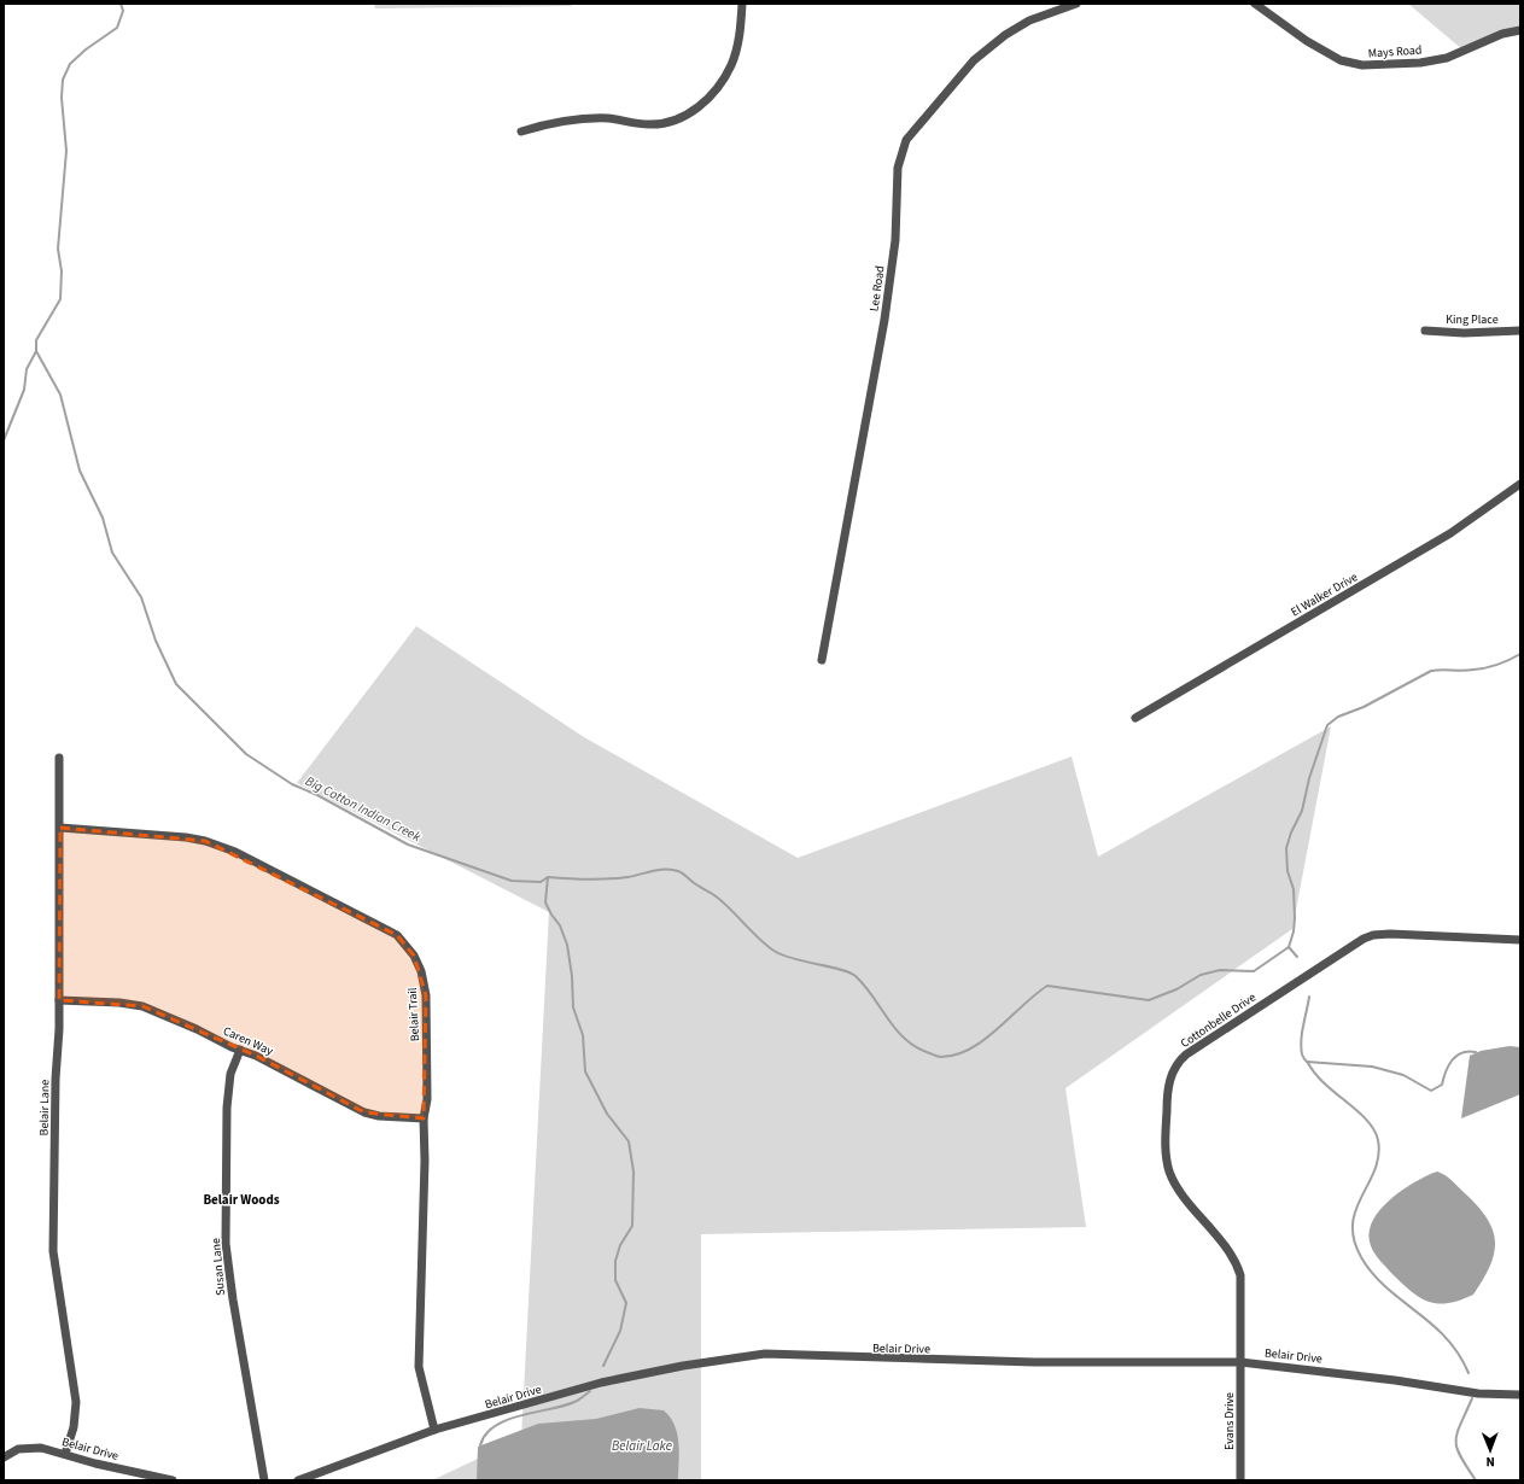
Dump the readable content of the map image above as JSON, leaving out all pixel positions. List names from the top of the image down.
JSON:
{
  "streets": {
    "street": [
      "Mays Road",
      "Lee Road",
      "King Place",
      "El Walker Drive",
      "Belair Trail",
      "Cottonbelle Drive",
      "Caren Way",
      "Belair Lane",
      "Susan Lane",
      "Belair Drive",
      "Evans Drive"
    ]
  },
  "crossings": [
    ["Belair Trail", "Caren Way"],
    ["Belair Trail", "Belair Lane"],
    ["Belair Trail", "Belair Drive"],
    ["Cottonbelle Drive", "Belair Drive"],
    ["Cottonbelle Drive", "Evans Drive"],
    ["Caren Way", "Belair Lane"],
    ["Caren Way", "Susan Lane"],
    ["Belair Lane", "Belair Drive"],
    ["Belair Drive", "Evans Drive"]
  ],
  "districts": ["Belair Woods"],
  "water": ["Big Cotton Indian Creek", "Belair Lake"],
  "north": "bottom"
}
